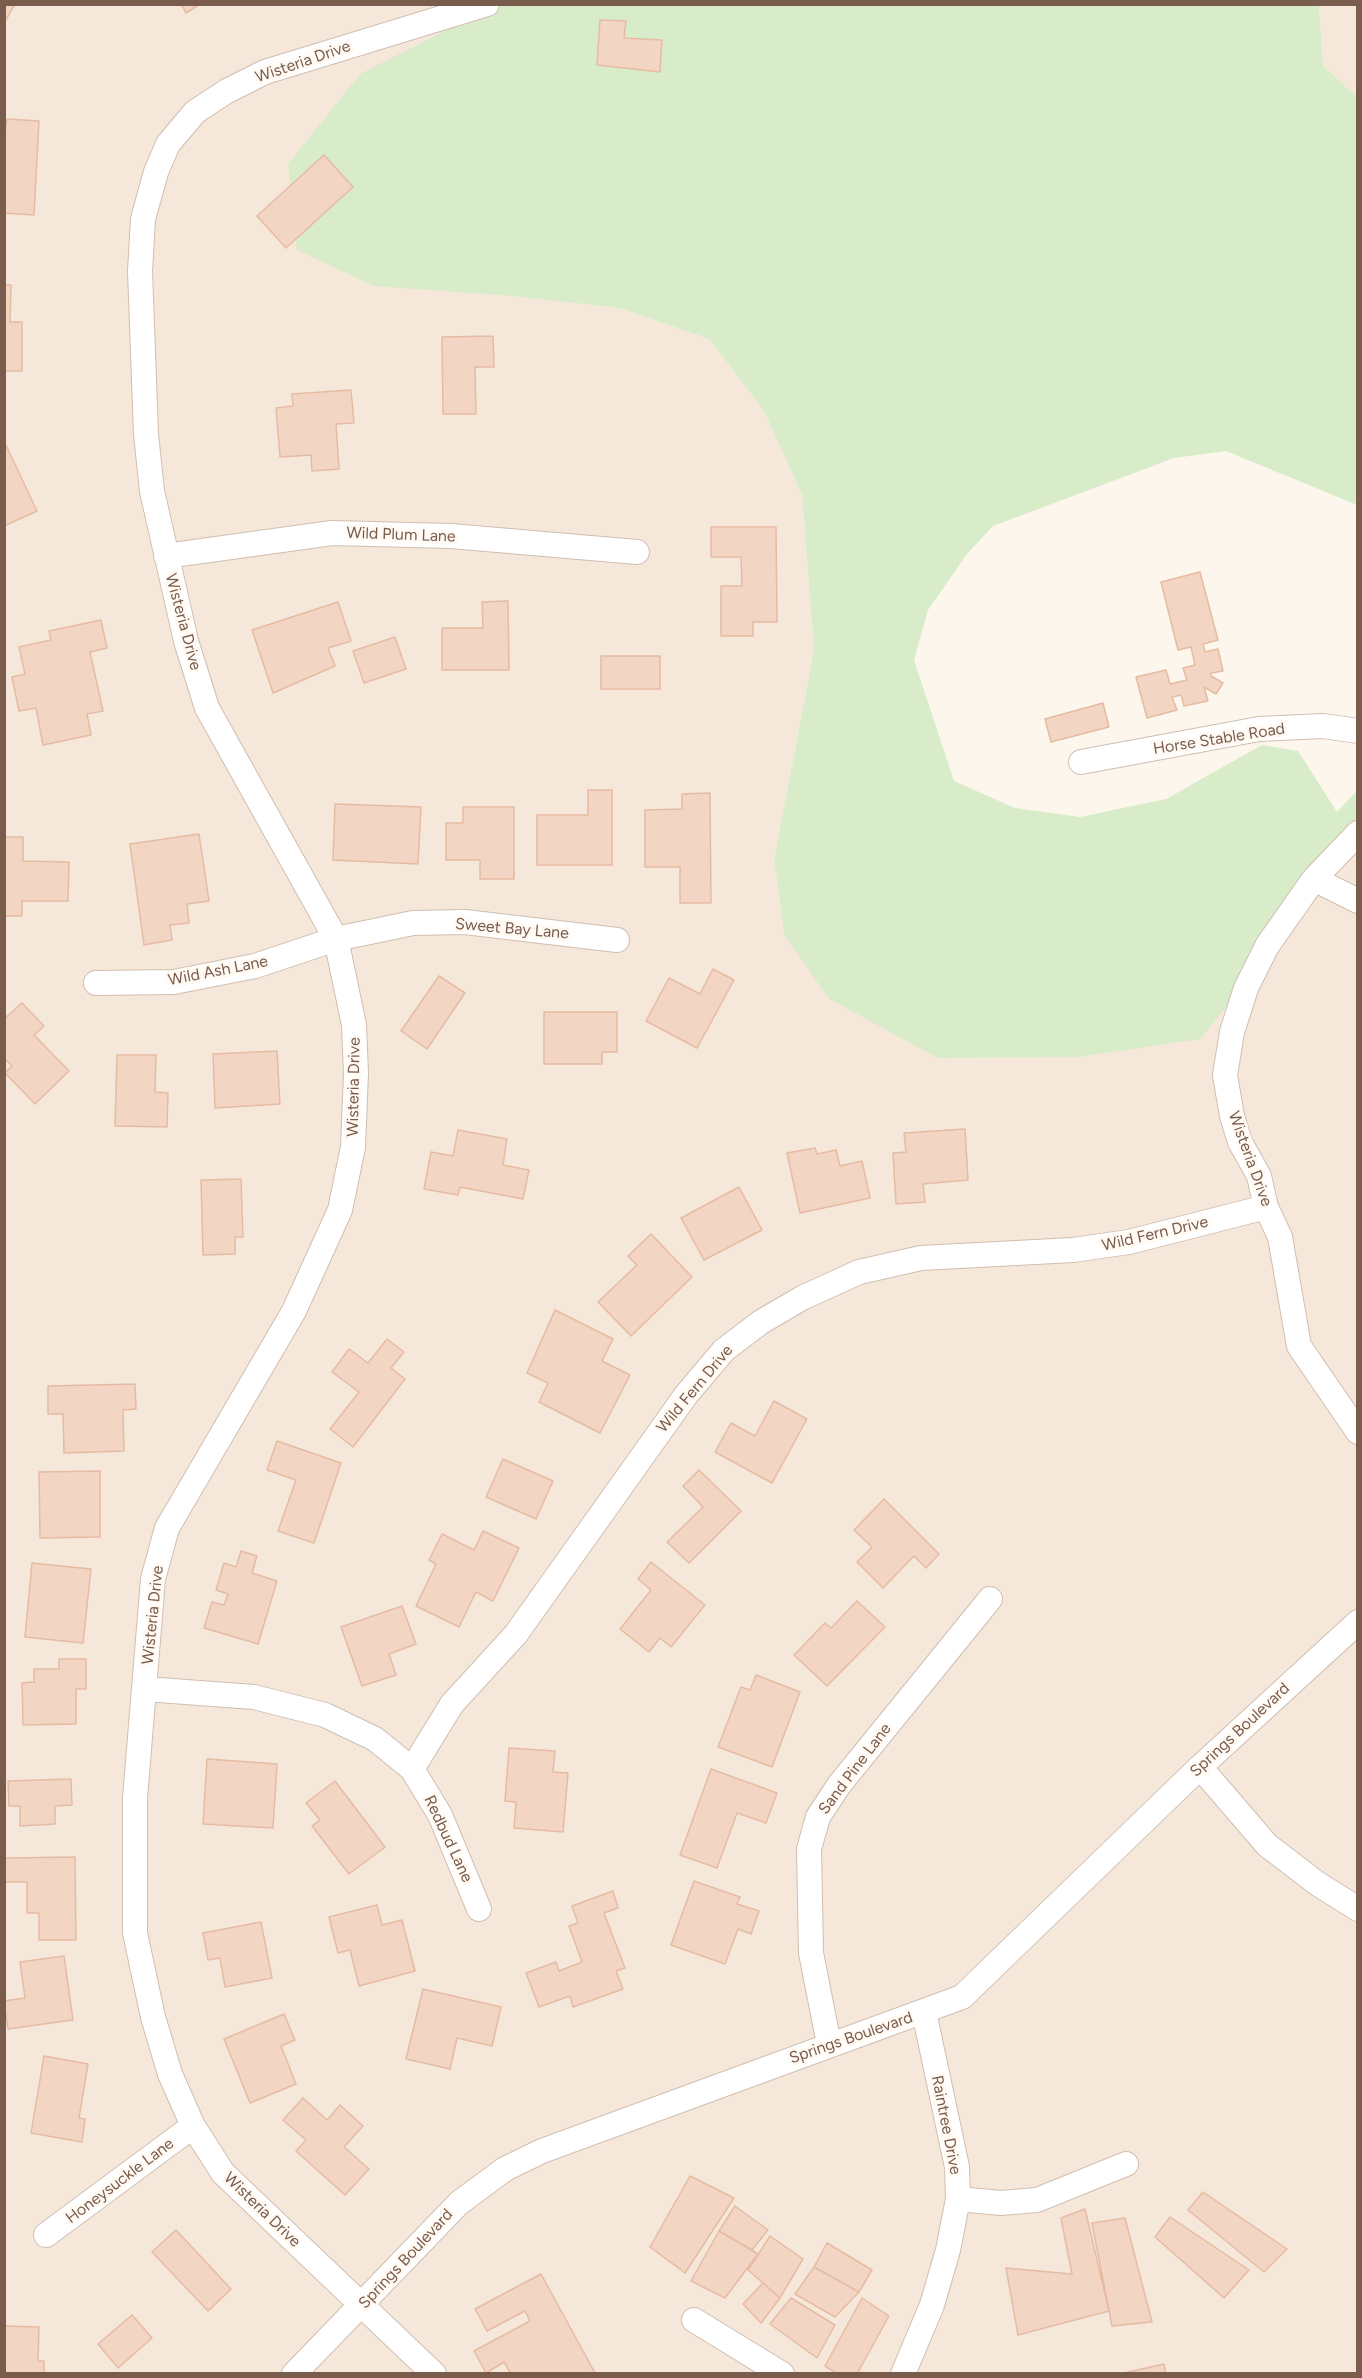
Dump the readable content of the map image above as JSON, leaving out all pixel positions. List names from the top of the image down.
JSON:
{
  "streets": {
    "street": [
      "Wisteria Drive",
      "Wild Plum Lane",
      "Horse Stable Road",
      "Sweet Bay Lane",
      "Wild Ash Lane",
      "Wild Fern Drive",
      "Springs Boulevard",
      "Sand Pine Lane",
      "Redbud Lane",
      "Raintree Drive",
      "Honeysuckle Lane"
    ]
  },
  "crossings": [
    ["Wisteria Drive", "Wild Plum Lane"],
    ["Wisteria Drive", "Sweet Bay Lane"],
    ["Wisteria Drive", "Wild Ash Lane"],
    ["Wisteria Drive", "Wild Fern Drive"],
    ["Wisteria Drive", "Springs Boulevard"],
    ["Wisteria Drive", "Redbud Lane"],
    ["Wisteria Drive", "Honeysuckle Lane"],
    ["Sweet Bay Lane", "Wild Ash Lane"],
    ["Wild Fern Drive", "Redbud Lane"],
    ["Springs Boulevard", "Sand Pine Lane"],
    ["Springs Boulevard", "Raintree Drive"]
  ]
}
